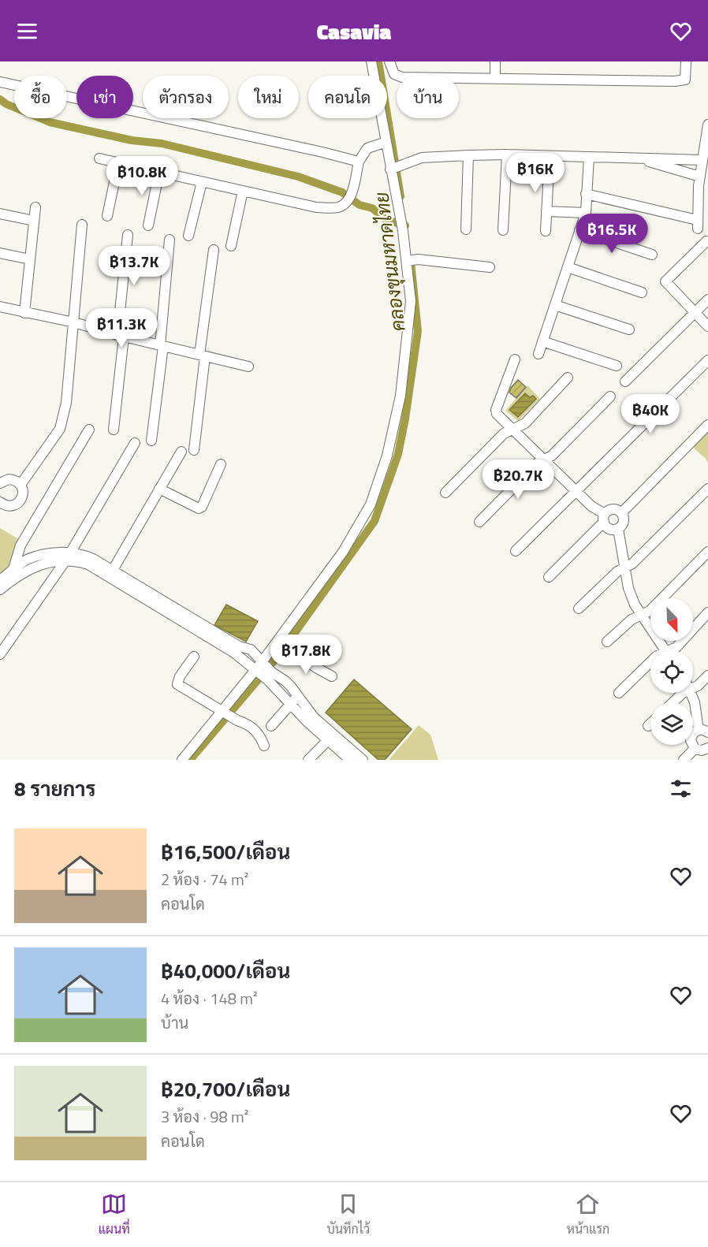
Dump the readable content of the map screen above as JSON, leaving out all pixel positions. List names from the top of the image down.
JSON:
{
  "water": ["คลองขุนมหาดไทย"],
  "north": "bottom right",
  "page": {
    "header": "Casavia",
    "chip": [
      "ซื้อ",
      "เช่า",
      "ตัวกรอง",
      "ใหม่",
      "คอนโด",
      "บ้าน"
    ],
    "price": [
      "฿16K",
      "฿10.8K",
      "฿16.5K",
      "฿13.7K",
      "฿11.3K",
      "฿40K",
      "฿20.7K",
      "฿17.8K"
    ],
    "heading": "8 รายการ",
    "list": [
      {
        "name": "฿16,500/เดือน",
        "note": "2 ห้อง · 74 m² · คอนโด"
      },
      {
        "name": "฿40,000/เดือน",
        "note": "4 ห้อง · 148 m² · บ้าน"
      },
      {
        "name": "฿20,700/เดือน",
        "note": "3 ห้อง · 98 m² · คอนโด"
      }
    ],
    "tabs": ["แผนที่", "บันทึกไว้", "หน้าแรก"]
  }
}
